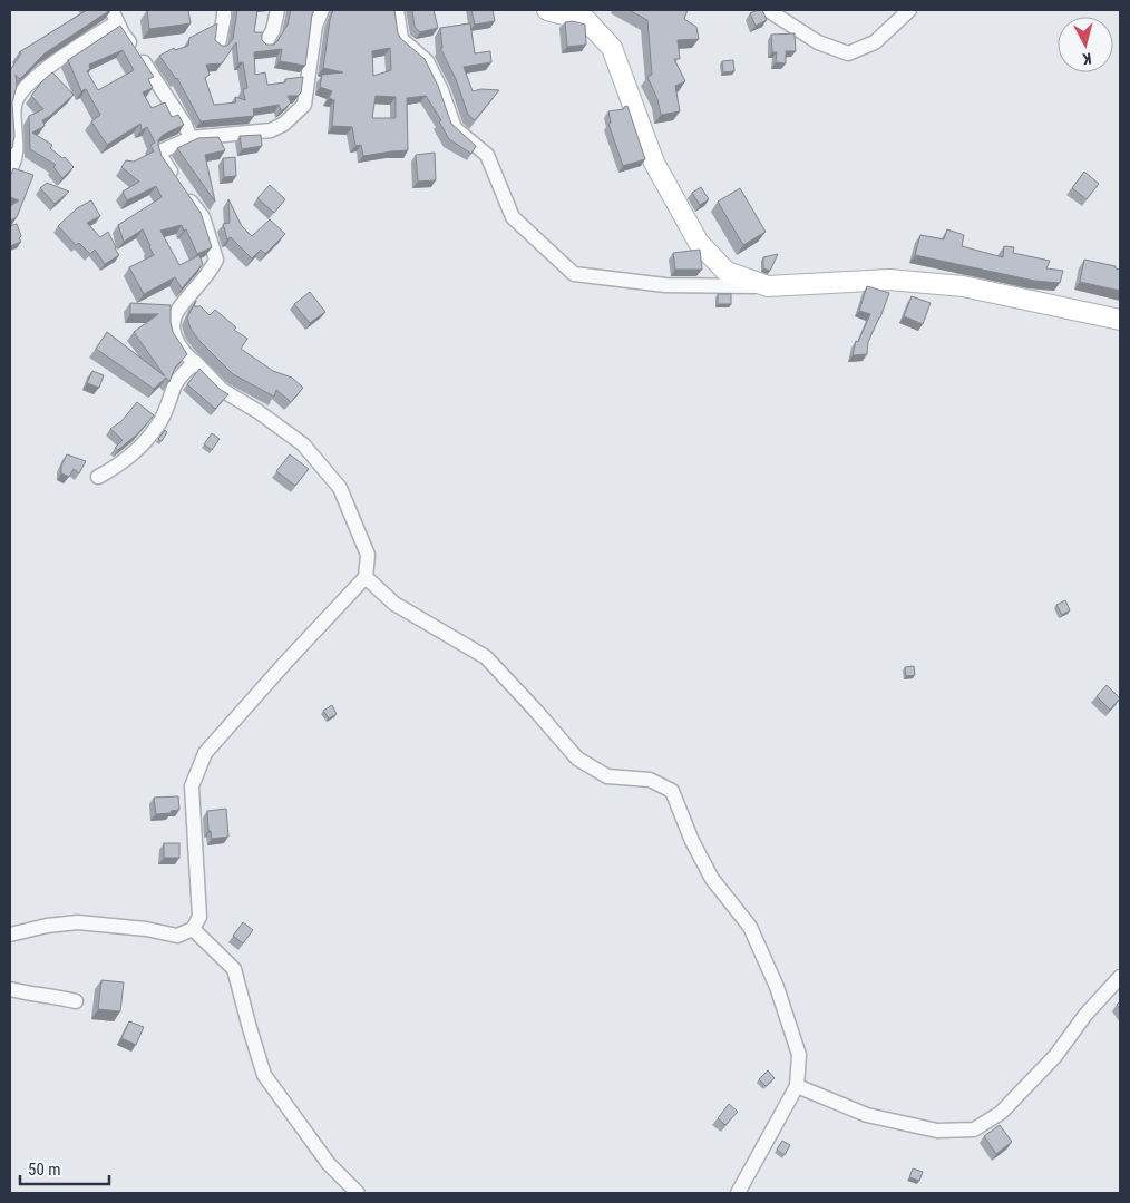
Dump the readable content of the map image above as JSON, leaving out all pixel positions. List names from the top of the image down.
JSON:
{
  "scale_bar": "50 m",
  "north": "bottom"
}
